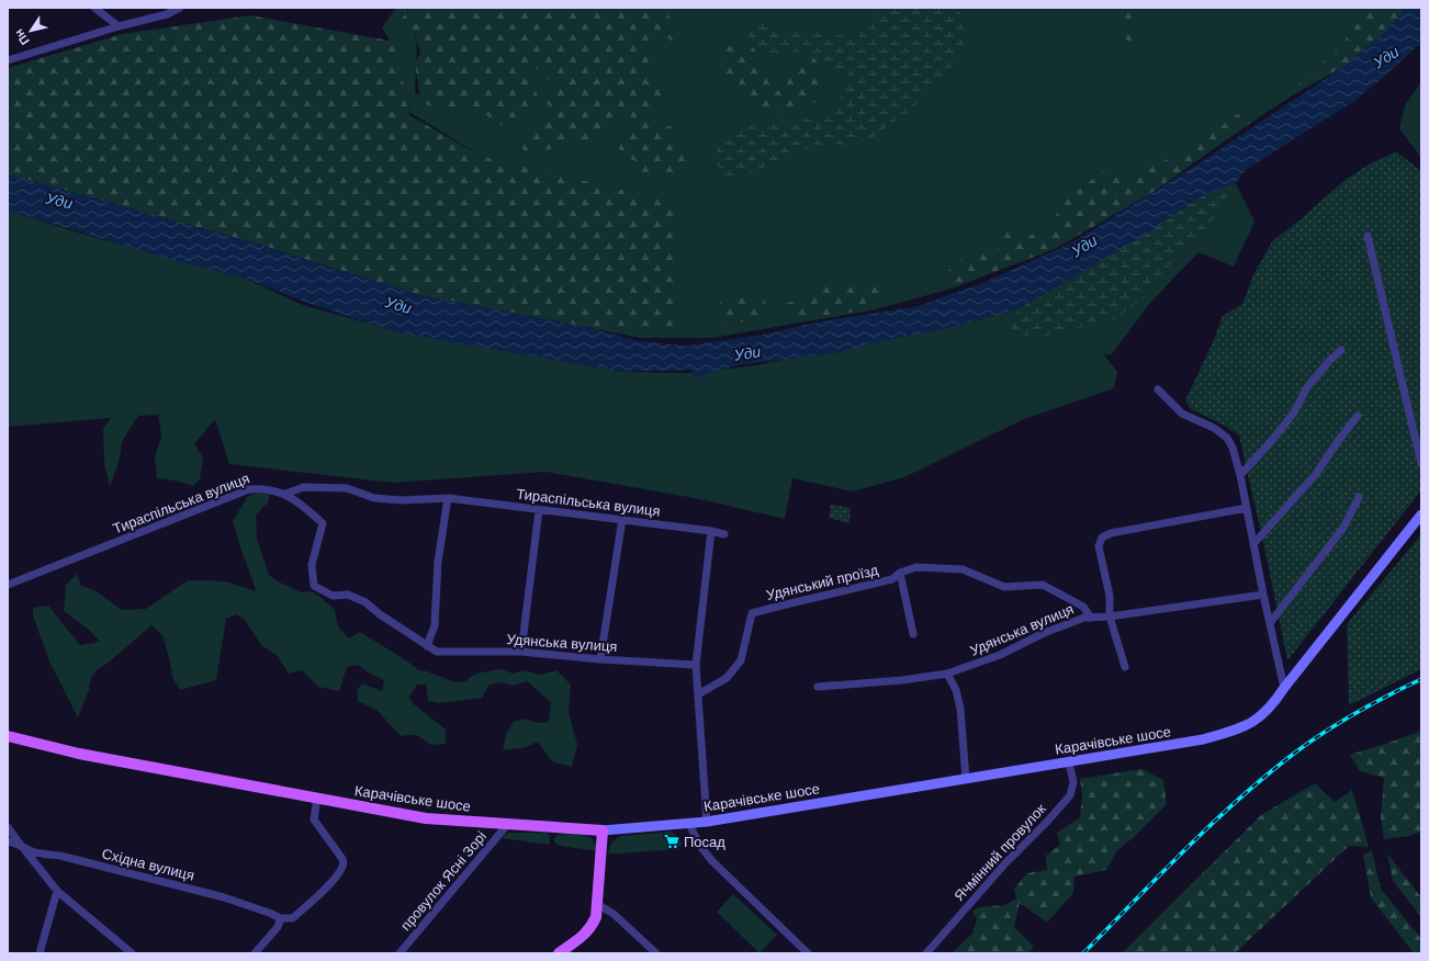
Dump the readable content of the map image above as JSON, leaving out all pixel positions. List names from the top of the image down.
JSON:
{
  "streets": {
    "main road": ["Карачівське шосе"],
    "street": [
      "Тираспільська вулиця",
      "Удянський проїзд",
      "Удянська вулиця",
      "Ячмінний провулок",
      "Східна вулиця",
      "провулок Ясні Зорі"
    ]
  },
  "crossings": [
    ["Тираспільська вулиця", "Удянська вулиця"],
    ["Удянський проїзд", "Удянська вулиця"],
    ["Карачівське шосе", "Ячмінний провулок"],
    ["Карачівське шосе", "провулок Ясні Зорі"]
  ],
  "water": ["Уди"],
  "places": {
    "supermarket": ["Посад"]
  },
  "north": "bottom left"
}
